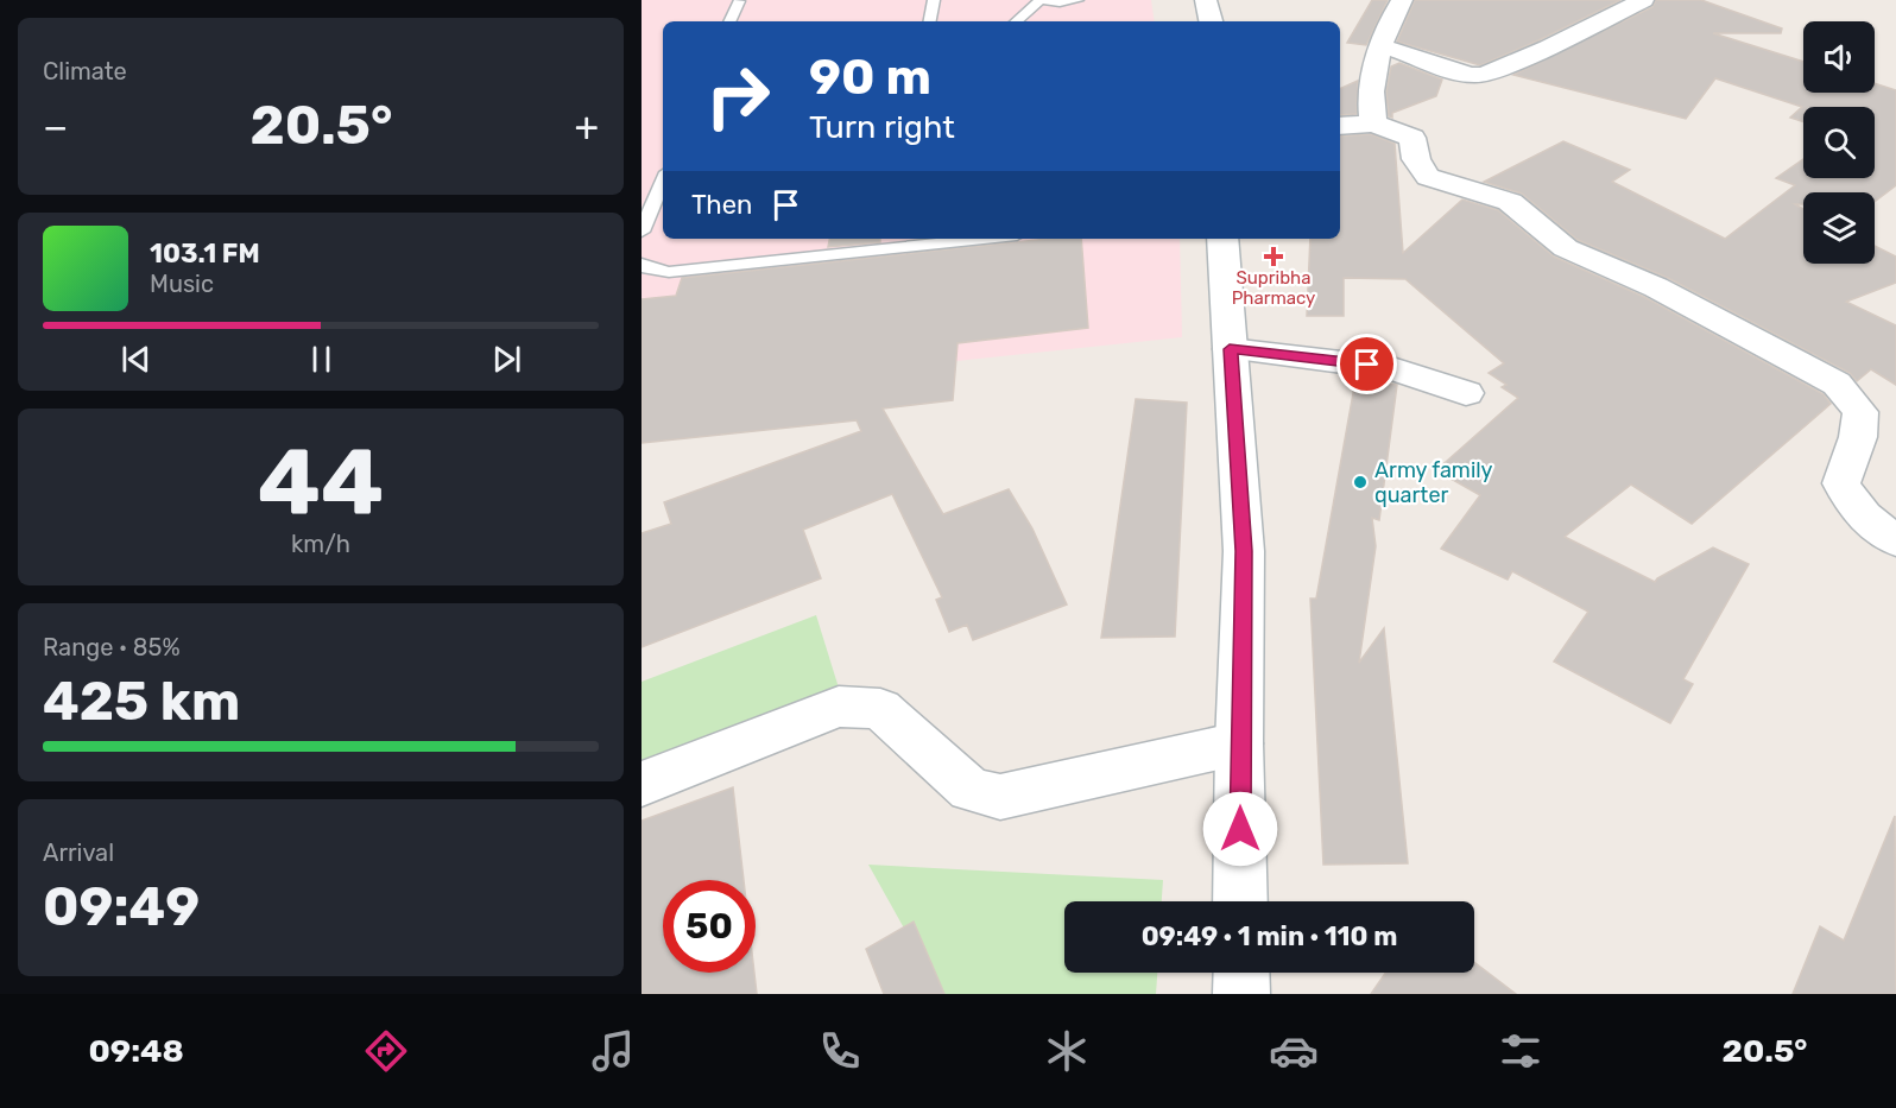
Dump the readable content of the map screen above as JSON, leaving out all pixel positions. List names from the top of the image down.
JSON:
{
  "places": {
    "health": ["Supribha Pharmacy"],
    "other": ["Army family quarter"]
  },
  "page": {
    "tile": [
      "Climate",
      ["44", "km/h"],
      ["Range · 85%", "425 km"],
      ["Arrival", "09:49"]
    ],
    "turn": ["90 m", "Turn right"],
    "heat": ["−", "20.5°", "+"],
    "then": "Then",
    "song": ["103.1 FM", "Music"],
    "limit": "50",
    "trip": "09:49 · 1 min · 110 m",
    "tabs": ["09:48", "20.5°"]
  }
}
